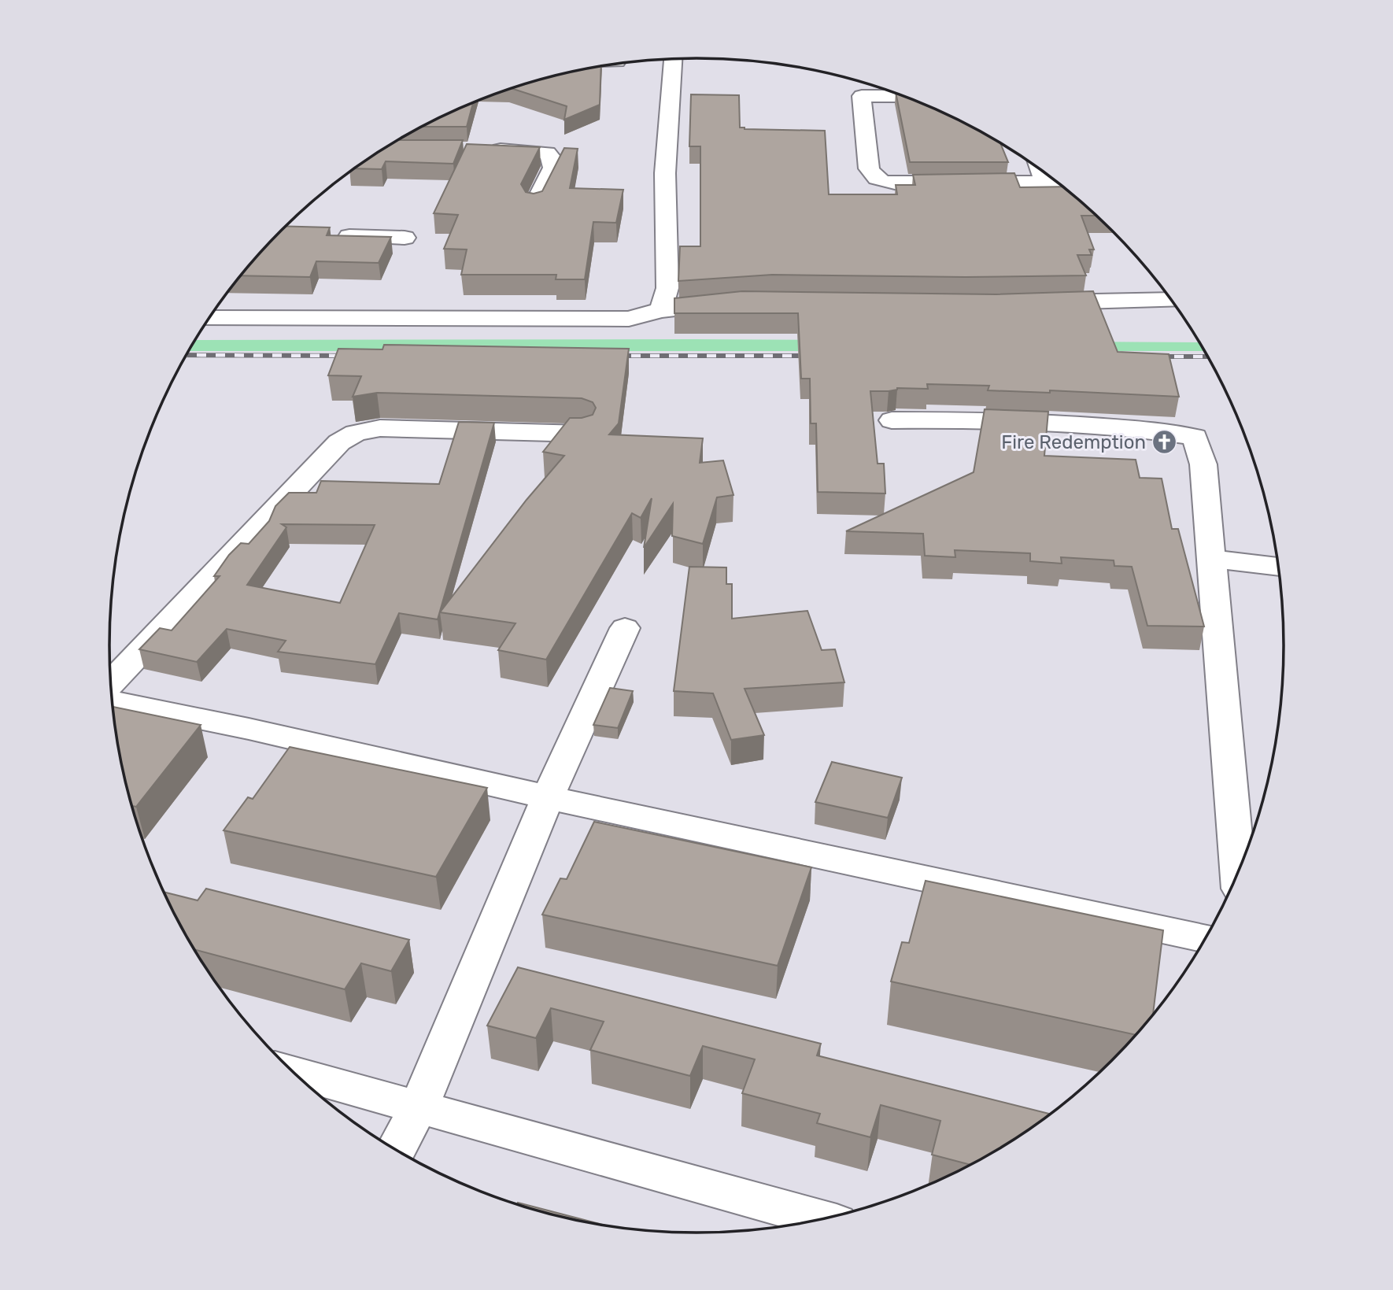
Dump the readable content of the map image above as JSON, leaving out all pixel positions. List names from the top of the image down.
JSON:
{
  "places": {
    "church": ["Fire Redemption"]
  }
}
